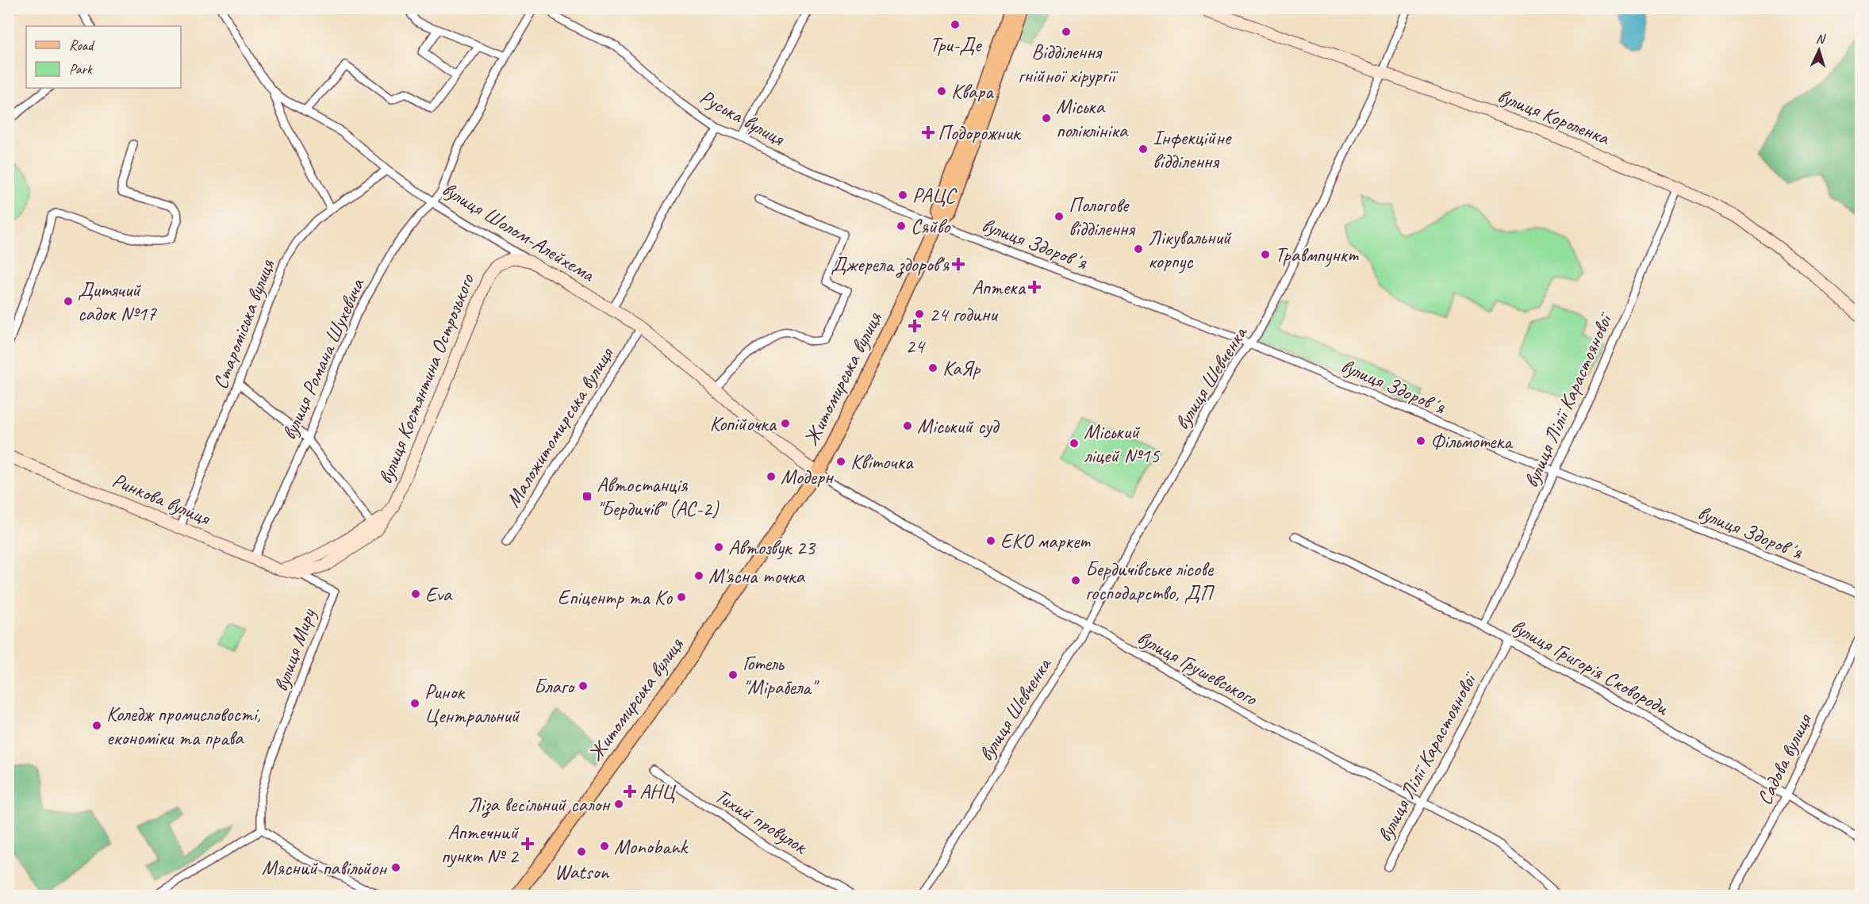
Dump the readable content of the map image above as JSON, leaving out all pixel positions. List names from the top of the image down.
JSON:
{
  "streets": {
    "main road": [
      "вулиця Короленка",
      "вулиця Шолом-Алейхема",
      "вулиця Костянтина Острозького",
      "Житомирська вулиця",
      "Ринкова вулиця"
    ],
    "street": [
      "Руська вулиця",
      "вулиця Здоровʼя",
      "Староміська вулиця",
      "вулиця Романа Шухевича",
      "вулиця Шевченка",
      "вулиця Лілії Карастоянової",
      "Маложитомирська вулиця",
      "вулиця Миру",
      "вулиця Григорія Сковороди",
      "вулиця Грушевського",
      "Садова вулиця",
      "Тихий провулок"
    ]
  },
  "crossings": [
    ["вулиця Короленка", "вулиця Шевченка"],
    ["вулиця Короленка", "вулиця Лілії Карастоянової"],
    ["Руська вулиця", "вулиця Здоровʼя"],
    ["Руська вулиця", "Житомирська вулиця"],
    ["вулиця Шолом-Алейхема", "Староміська вулиця"],
    ["вулиця Шолом-Алейхема", "вулиця Романа Шухевича"],
    ["вулиця Шолом-Алейхема", "вулиця Костянтина Острозького"],
    ["вулиця Шолом-Алейхема", "Житомирська вулиця"],
    ["вулиця Шолом-Алейхема", "Маложитомирська вулиця"],
    ["вулиця Шолом-Алейхема", "вулиця Грушевського"],
    ["вулиця Здоровʼя", "вулиця Шевченка"],
    ["вулиця Здоровʼя", "Житомирська вулиця"],
    ["вулиця Здоровʼя", "вулиця Лілії Карастоянової"],
    ["Староміська вулиця", "Ринкова вулиця"],
    ["вулиця Романа Шухевича", "Ринкова вулиця"],
    ["вулиця Шевченка", "вулиця Грушевського"],
    ["вулиця Костянтина Острозького", "Ринкова вулиця"],
    ["вулиця Костянтина Острозького", "вулиця Миру"],
    ["Житомирська вулиця", "вулиця Грушевського"],
    ["вулиця Лілії Карастоянової", "вулиця Григорія Сковороди"],
    ["вулиця Лілії Карастоянової", "вулиця Грушевського"],
    ["Ринкова вулиця", "вулиця Миру"],
    ["вулиця Григорія Сковороди", "Садова вулиця"]
  ],
  "places": {
    "other": [
      "Три-Де",
      "Відділення гнійної хірургії",
      "Квара",
      "Міська поліклініка",
      "Інфекційне відділення",
      "РАЦС",
      "Пологове відділення",
      "Сяйво",
      "Лікувальний корпус",
      "Травмпункт",
      "Дитячий садок №17",
      "24 години",
      "КаЯр",
      "Копійочка",
      "Міський суд",
      "Фільмотека",
      "Міський ліцей №15",
      "Квіточка",
      "Модерн",
      "ЕКО маркет",
      "Автозвук 23",
      "М'ясна точка",
      "Бердичівське лісове господарство, ДП",
      "Eva",
      "Епіцентр та Ко",
      "Готель \"Мірабела\"",
      "Благо",
      "Ринок Центральний",
      "Коледж промисловості, економіки та права",
      "Ліза весільний салон",
      "Monobank",
      "Watson",
      "Мясний павільйон"
    ],
    "health": [
      "Подорожник",
      "Джерела здоров'я",
      "Аптека",
      "24",
      "АНЦ",
      "Аптечний пункт № 2"
    ],
    "transit": ["Автостанція \"Бердичів\" (АС-2)"]
  },
  "legend": ["Road", "Park"],
  "north": "top"
}
